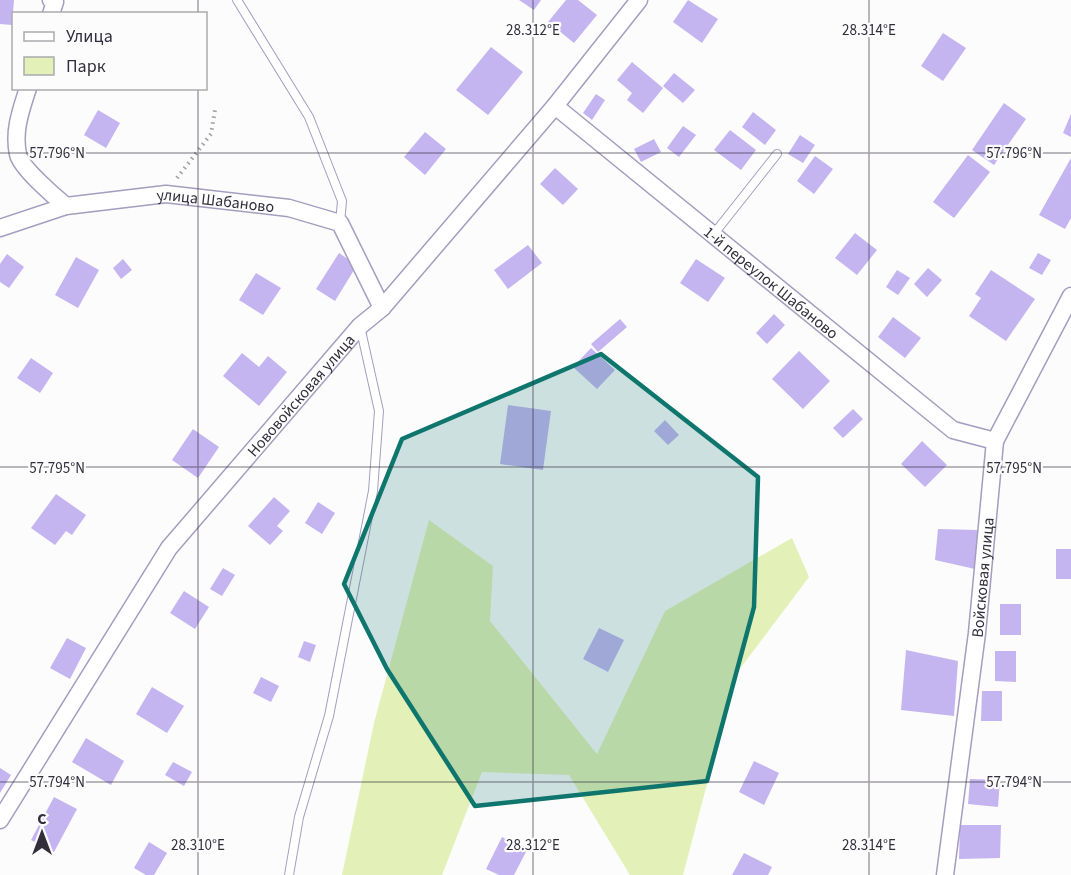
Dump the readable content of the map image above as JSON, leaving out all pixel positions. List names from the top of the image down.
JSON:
{
  "streets": {
    "street": [
      "улица Шабаново",
      "1-й переулок Шабаново",
      "Нововойсковая улица",
      "Войсковая улица"
    ]
  },
  "crossings": [
    ["1-й переулок Шабаново", "Нововойсковая улица"],
    ["1-й переулок Шабаново", "Войсковая улица"]
  ],
  "legend": ["Улица", "Парк"],
  "north": "top",
  "coordinates": [
    "28.312°E",
    "28.314°E",
    "57.796°N",
    "57.795°N",
    "57.794°N",
    "28.310°E"
  ]
}
